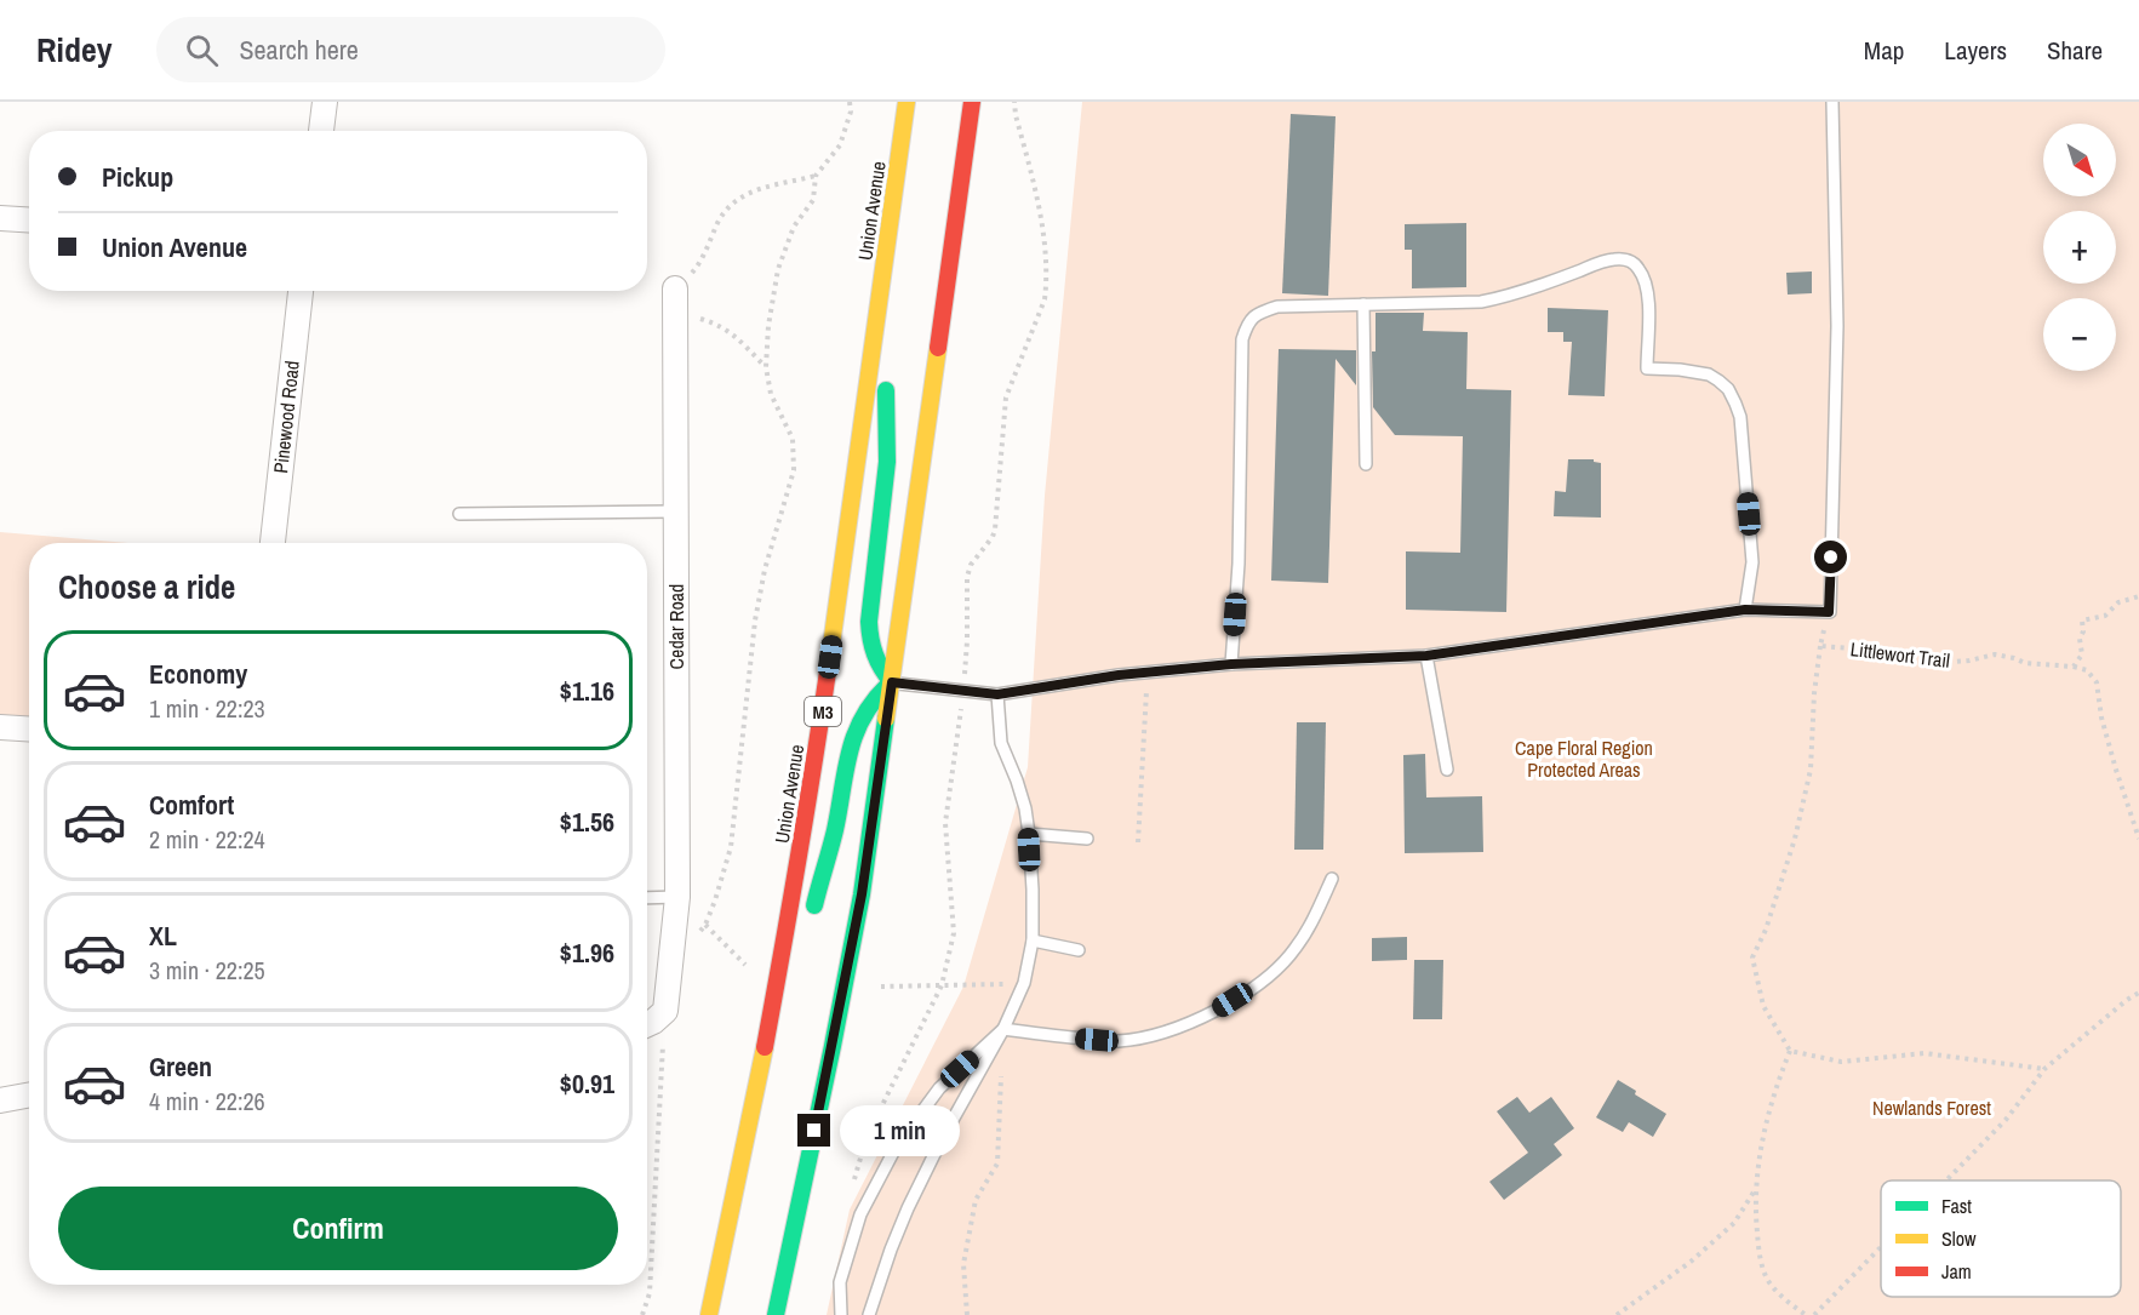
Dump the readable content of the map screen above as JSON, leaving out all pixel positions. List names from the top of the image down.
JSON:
{
  "streets": {
    "highway": ["Union Avenue", "M3"],
    "street": ["Pinewood Road", "Cedar Road"],
    "path": ["Littlewort Trail"]
  },
  "parks": ["Cape Floral Region Protected Areas", "Newlands Forest"],
  "legend": ["Fast", "Slow", "Jam"],
  "north": "bottom right",
  "page": {
    "header": "Ridey",
    "search": "Search here",
    "nav": ["Map", "Layers", "Share"],
    "map_buttons": ["+", "−"],
    "banner": ["Pickup", "Union Avenue"],
    "heading": "Choose a ride",
    "list": [
      {
        "name": "Economy",
        "note": "1 min · 22:23",
        "value": "$1.16"
      },
      {
        "name": "Comfort",
        "note": "2 min · 22:24",
        "value": "$1.56"
      },
      {
        "name": "XL",
        "note": "3 min · 22:25",
        "value": "$1.96"
      },
      {
        "name": "Green",
        "note": "4 min · 22:26",
        "value": "$0.91"
      }
    ],
    "bubble": "1 min",
    "buttons": "Confirm"
  }
}
